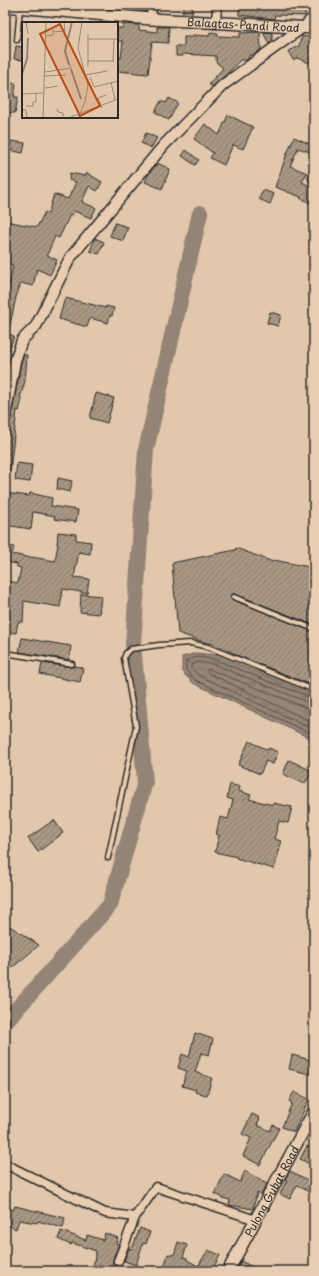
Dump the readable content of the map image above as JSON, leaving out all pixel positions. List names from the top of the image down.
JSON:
{
  "streets": {
    "main road": ["Balagtas-Pandi Road", "Pulong Gubat Road"]
  }
}
